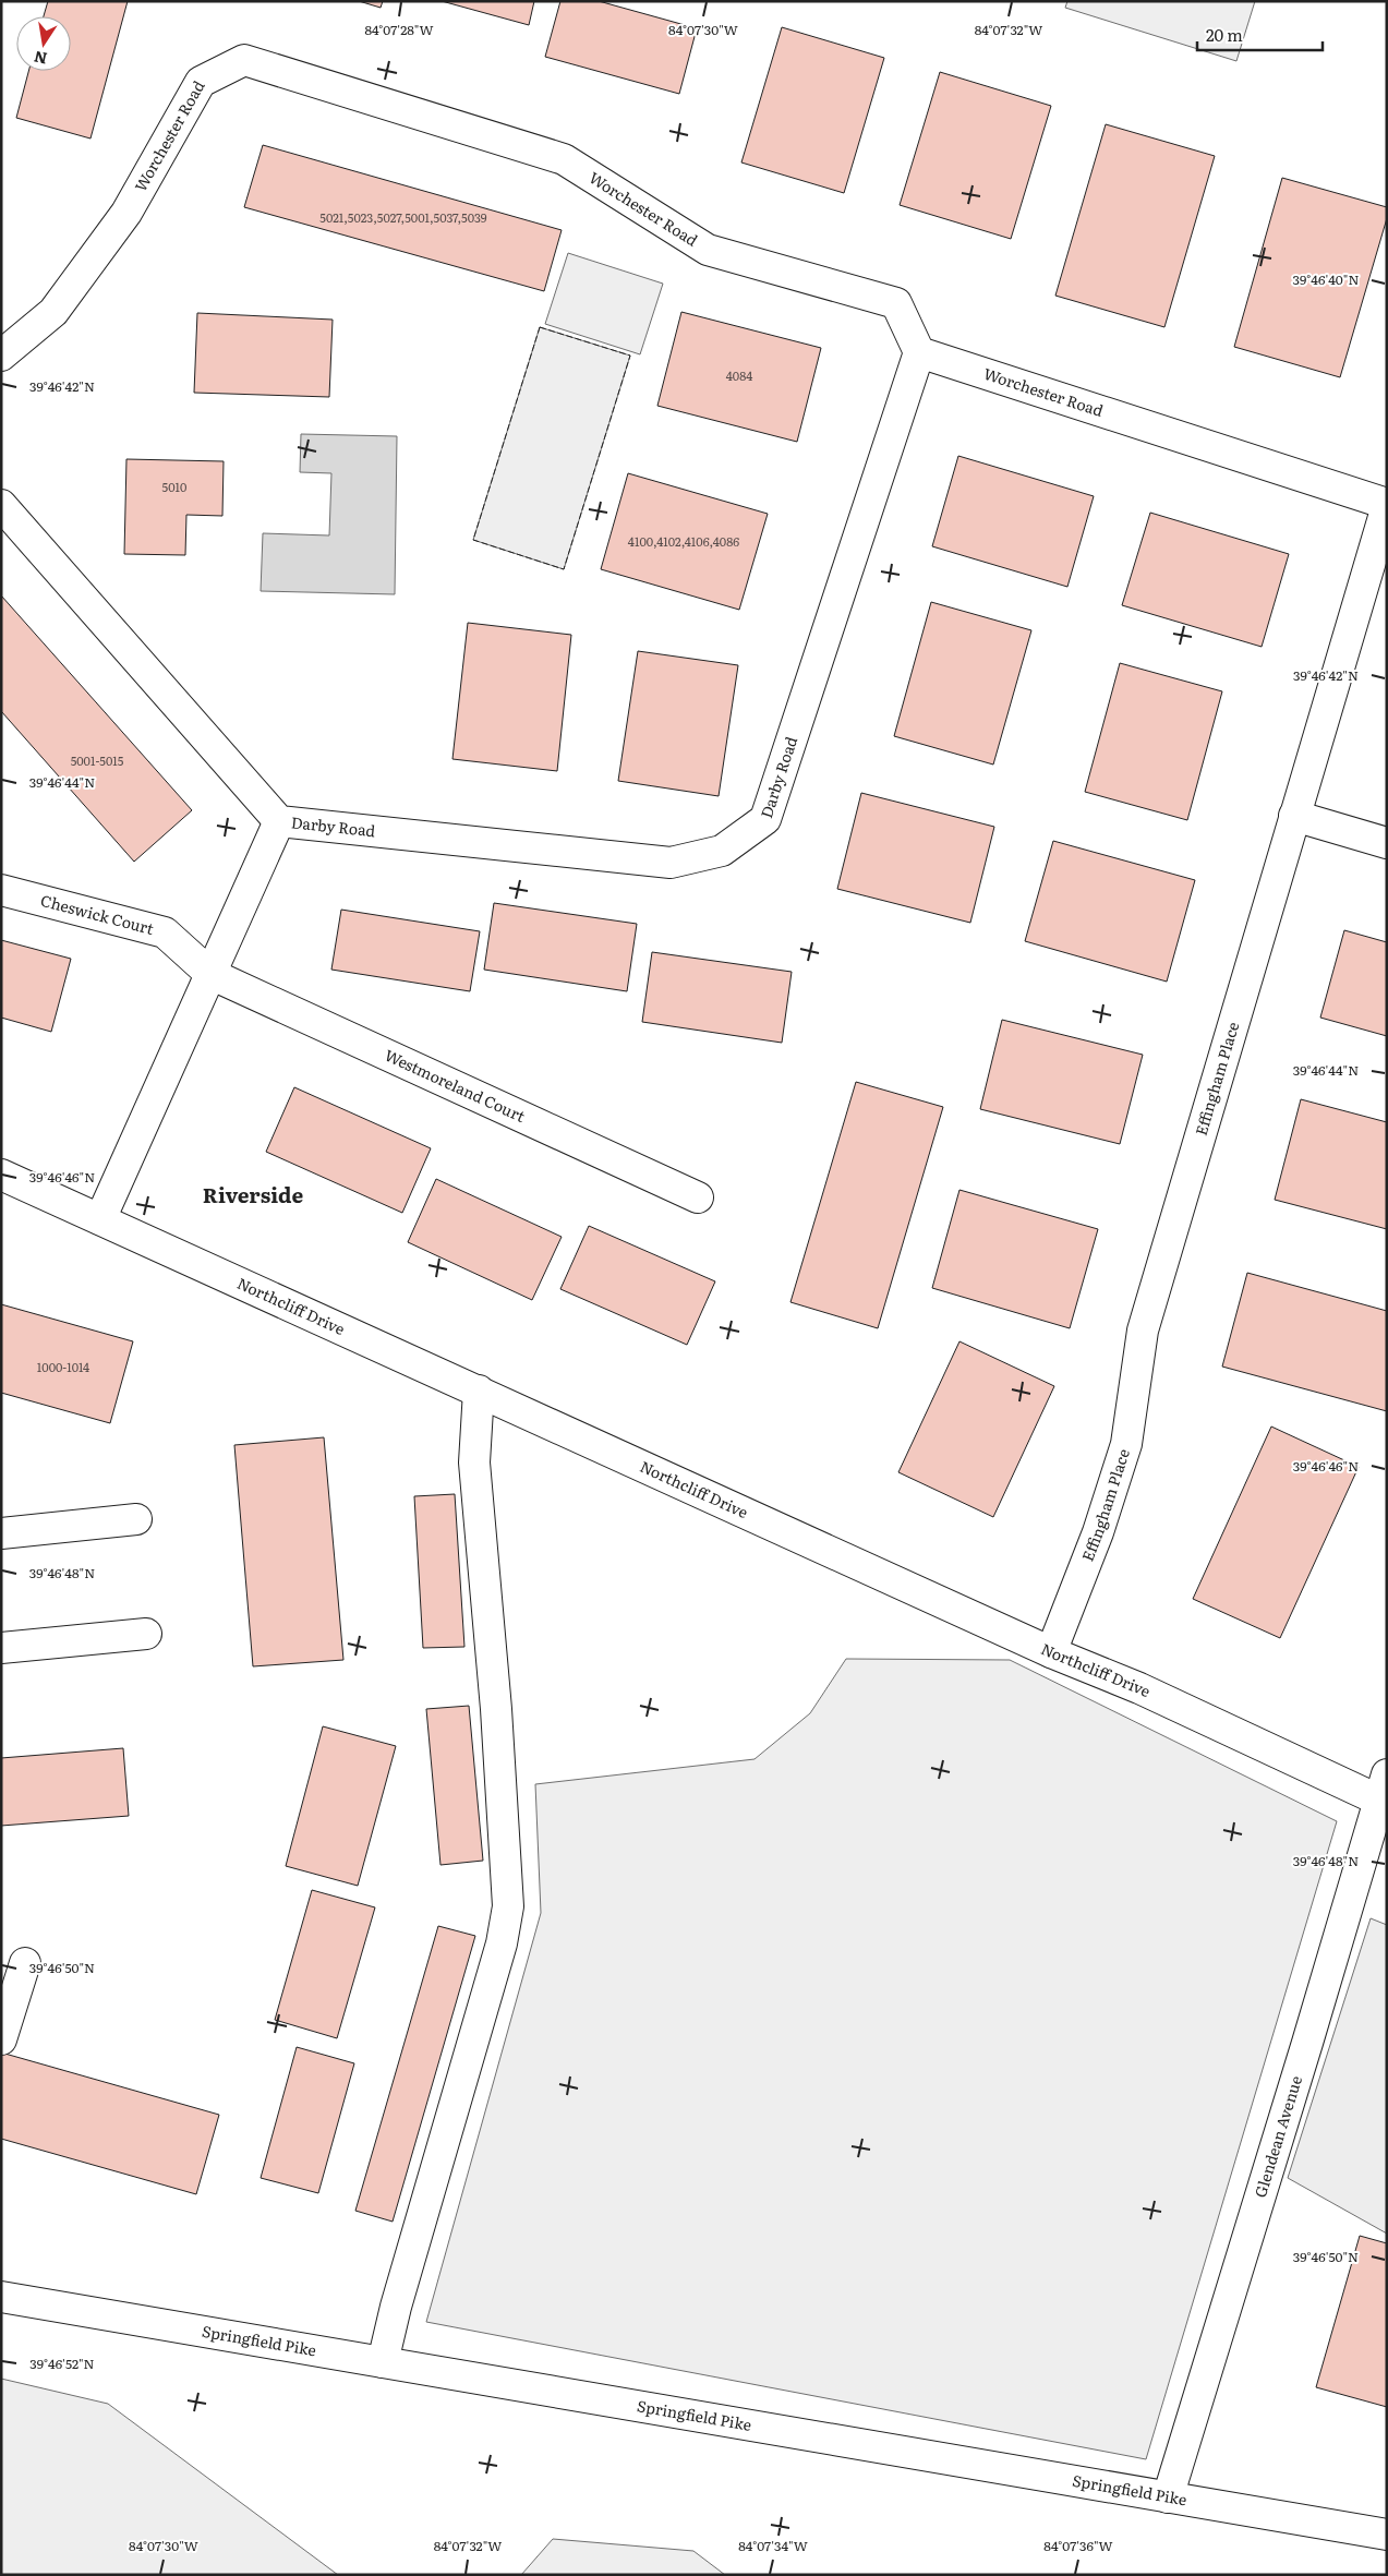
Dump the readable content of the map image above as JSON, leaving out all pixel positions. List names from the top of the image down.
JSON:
{
  "streets": {
    "street": [
      "Worchester Road",
      "Darby Road",
      "Cheswick Court",
      "Effingham Place",
      "Westmoreland Court",
      "Northcliff Drive",
      "Glendean Avenue",
      "Springfield Pike"
    ]
  },
  "crossings": [
    ["Worchester Road", "Darby Road"],
    ["Worchester Road", "Effingham Place"],
    ["Darby Road", "Cheswick Court"],
    ["Darby Road", "Westmoreland Court"],
    ["Darby Road", "Northcliff Drive"],
    ["Cheswick Court", "Westmoreland Court"],
    ["Effingham Place", "Northcliff Drive"],
    ["Northcliff Drive", "Glendean Avenue"],
    ["Glendean Avenue", "Springfield Pike"]
  ],
  "districts": ["Riverside"],
  "house_numbers": [
    "5021,5023,5027,5001,5037,5039",
    "4084",
    "5010",
    "4100,4102,4106,4086",
    "5001-5015",
    "1000-1014"
  ],
  "scale_bar": "20 m",
  "north": "bottom",
  "coordinates": [
    "84°07'28\"W",
    "84°07'30\"W",
    "84°07'32\"W",
    "39°46'40\"N",
    "39°46'42\"N",
    "39°46'44\"N",
    "39°46'46\"N",
    "39°46'48\"N",
    "39°46'50\"N",
    "39°46'52\"N",
    "84°07'34\"W",
    "84°07'36\"W"
  ]
}
